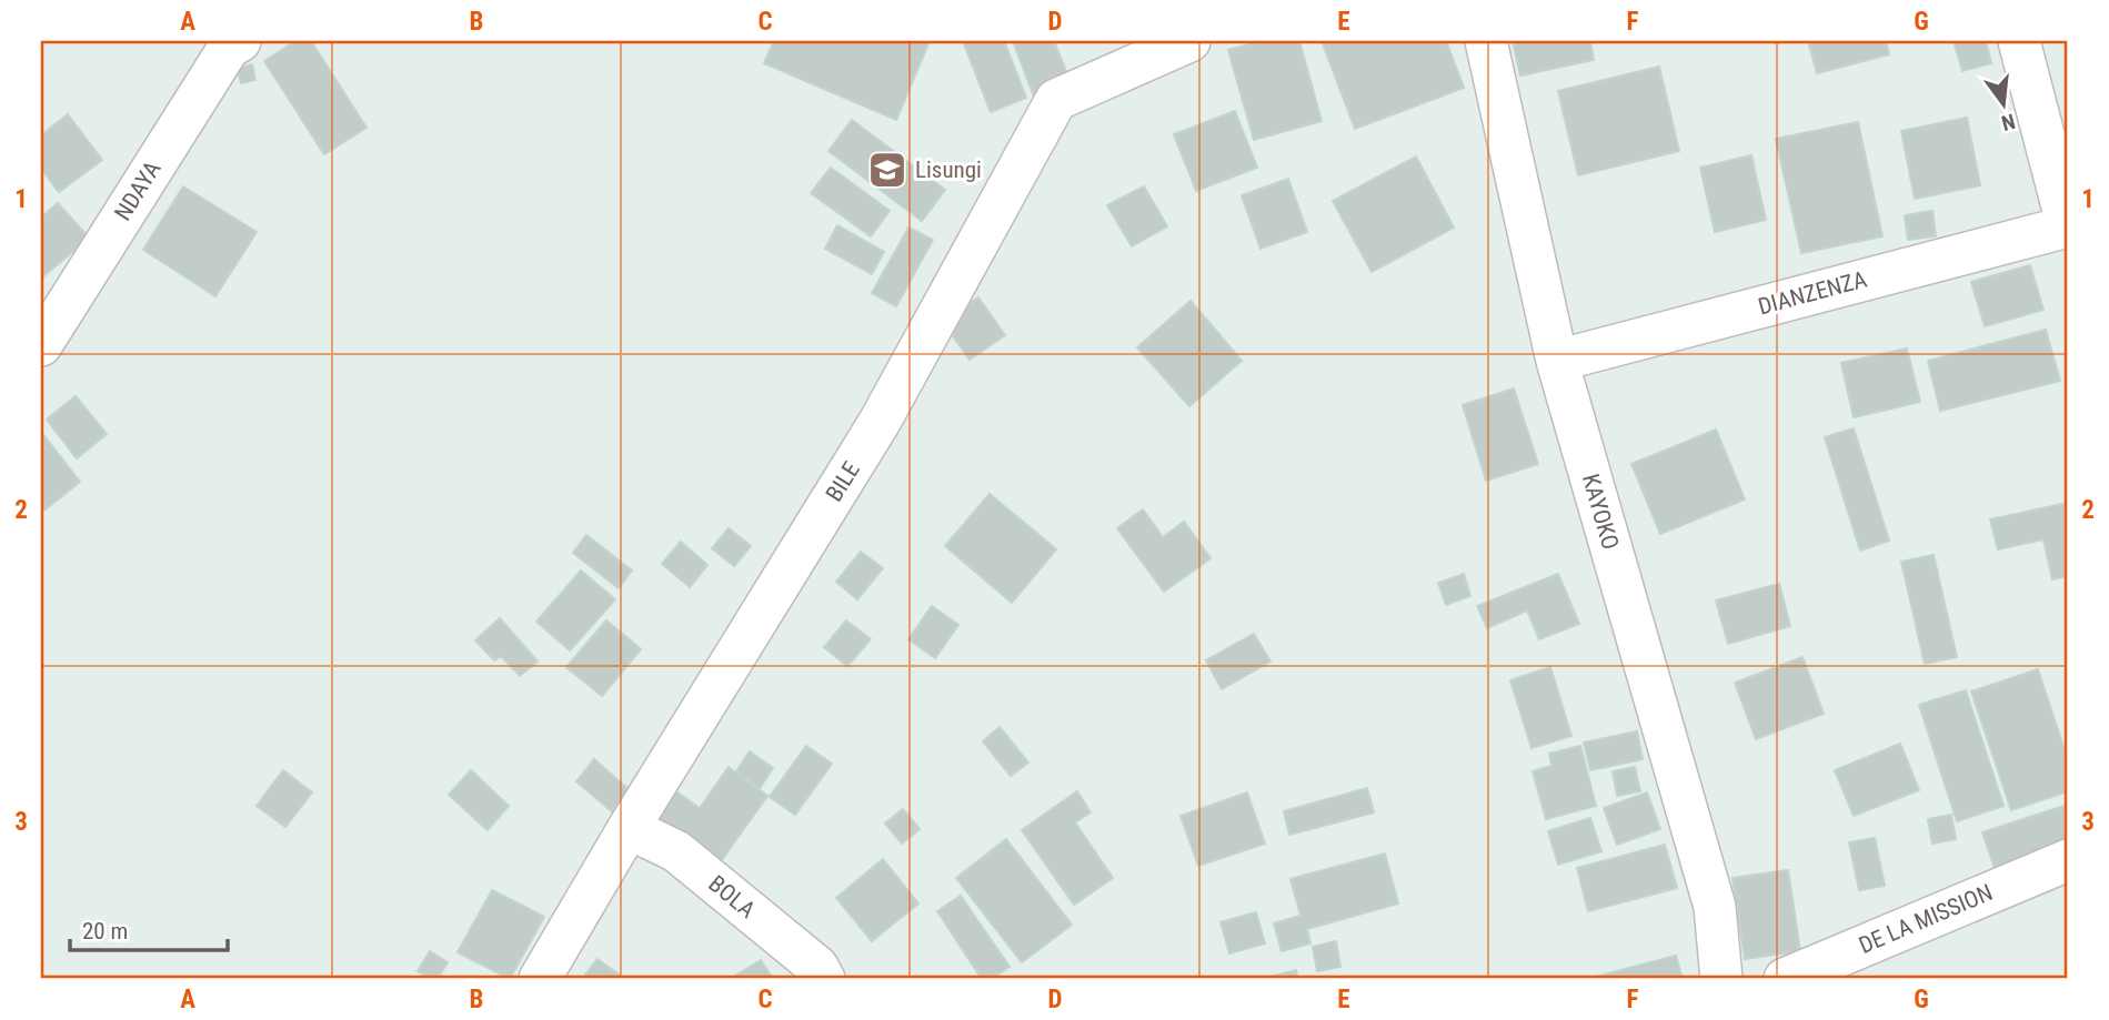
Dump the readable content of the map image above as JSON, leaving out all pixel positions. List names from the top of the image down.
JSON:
{
  "streets": {
    "street": [
      "NDAYA",
      "DIANZENZA",
      "BILE",
      "KAYOKO",
      "BOLA",
      "DE LA MISSION"
    ]
  },
  "crossings": [
    ["DIANZENZA", "KAYOKO"],
    ["BILE", "BOLA"]
  ],
  "places": {
    "school or university": ["Lisungi"]
  },
  "scale_bar": "20 m",
  "north": "bottom",
  "grid": {
    "columns": [
      "A",
      "B",
      "C",
      "D",
      "E",
      "F",
      "G"
    ],
    "rows": ["1", "2", "3"]
  }
}
